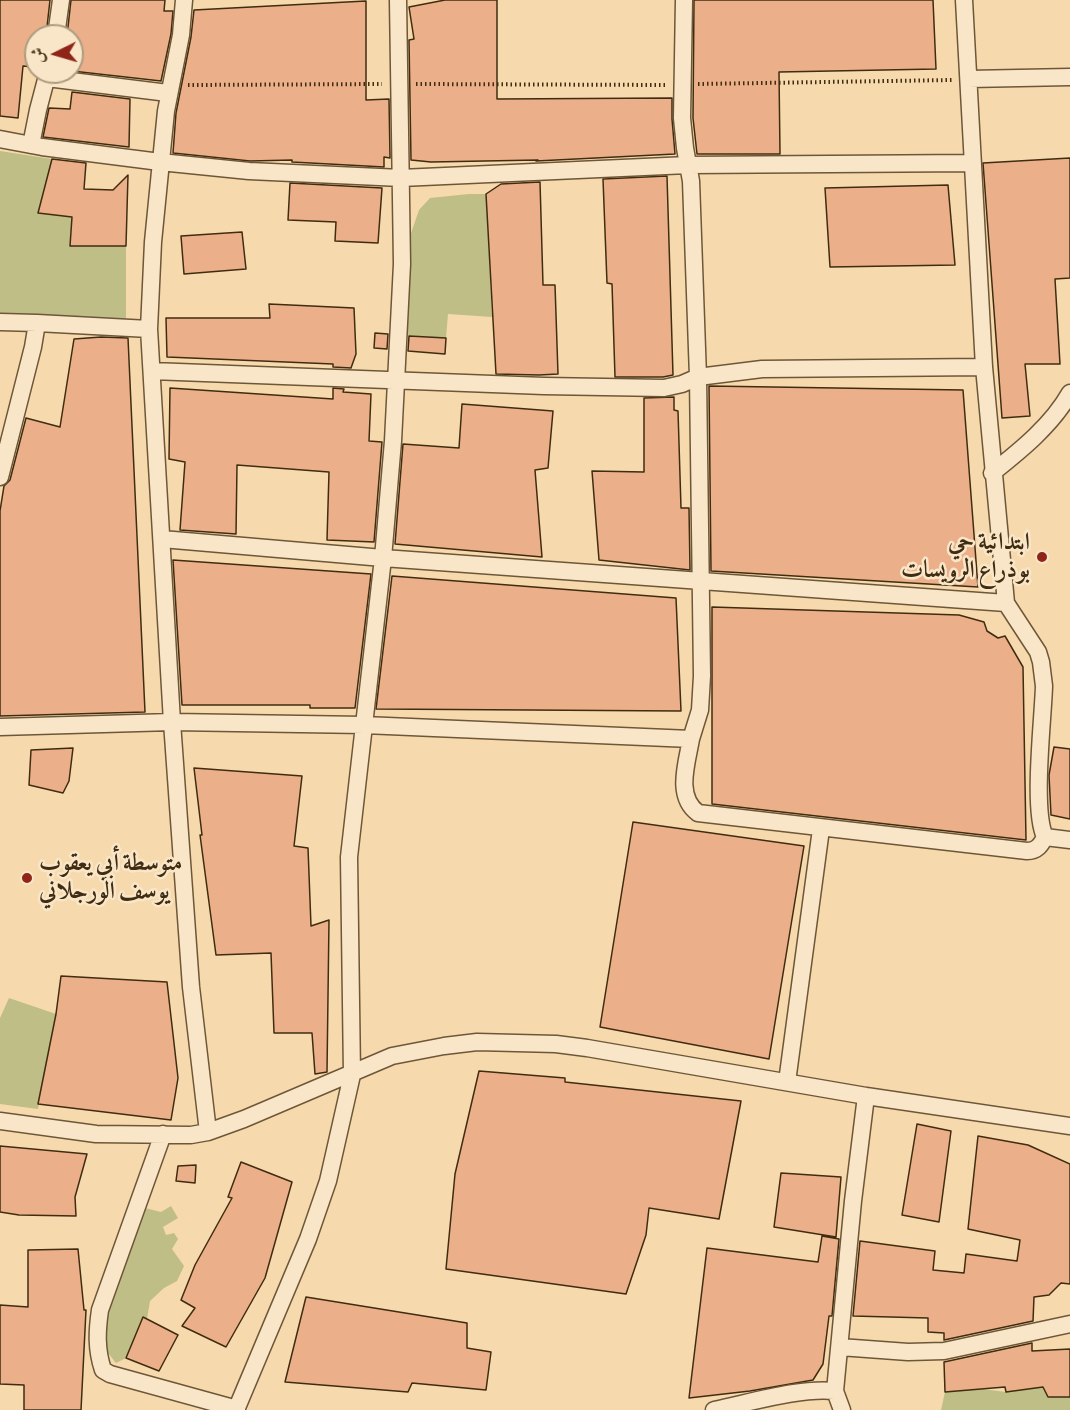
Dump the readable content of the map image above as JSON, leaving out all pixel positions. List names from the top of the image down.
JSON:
{
  "places": ["ابتدائية حي بوذراع الرويسات", "متوسطة أبي يعقوب يوسف الورجلاني"],
  "north": "left"
}
